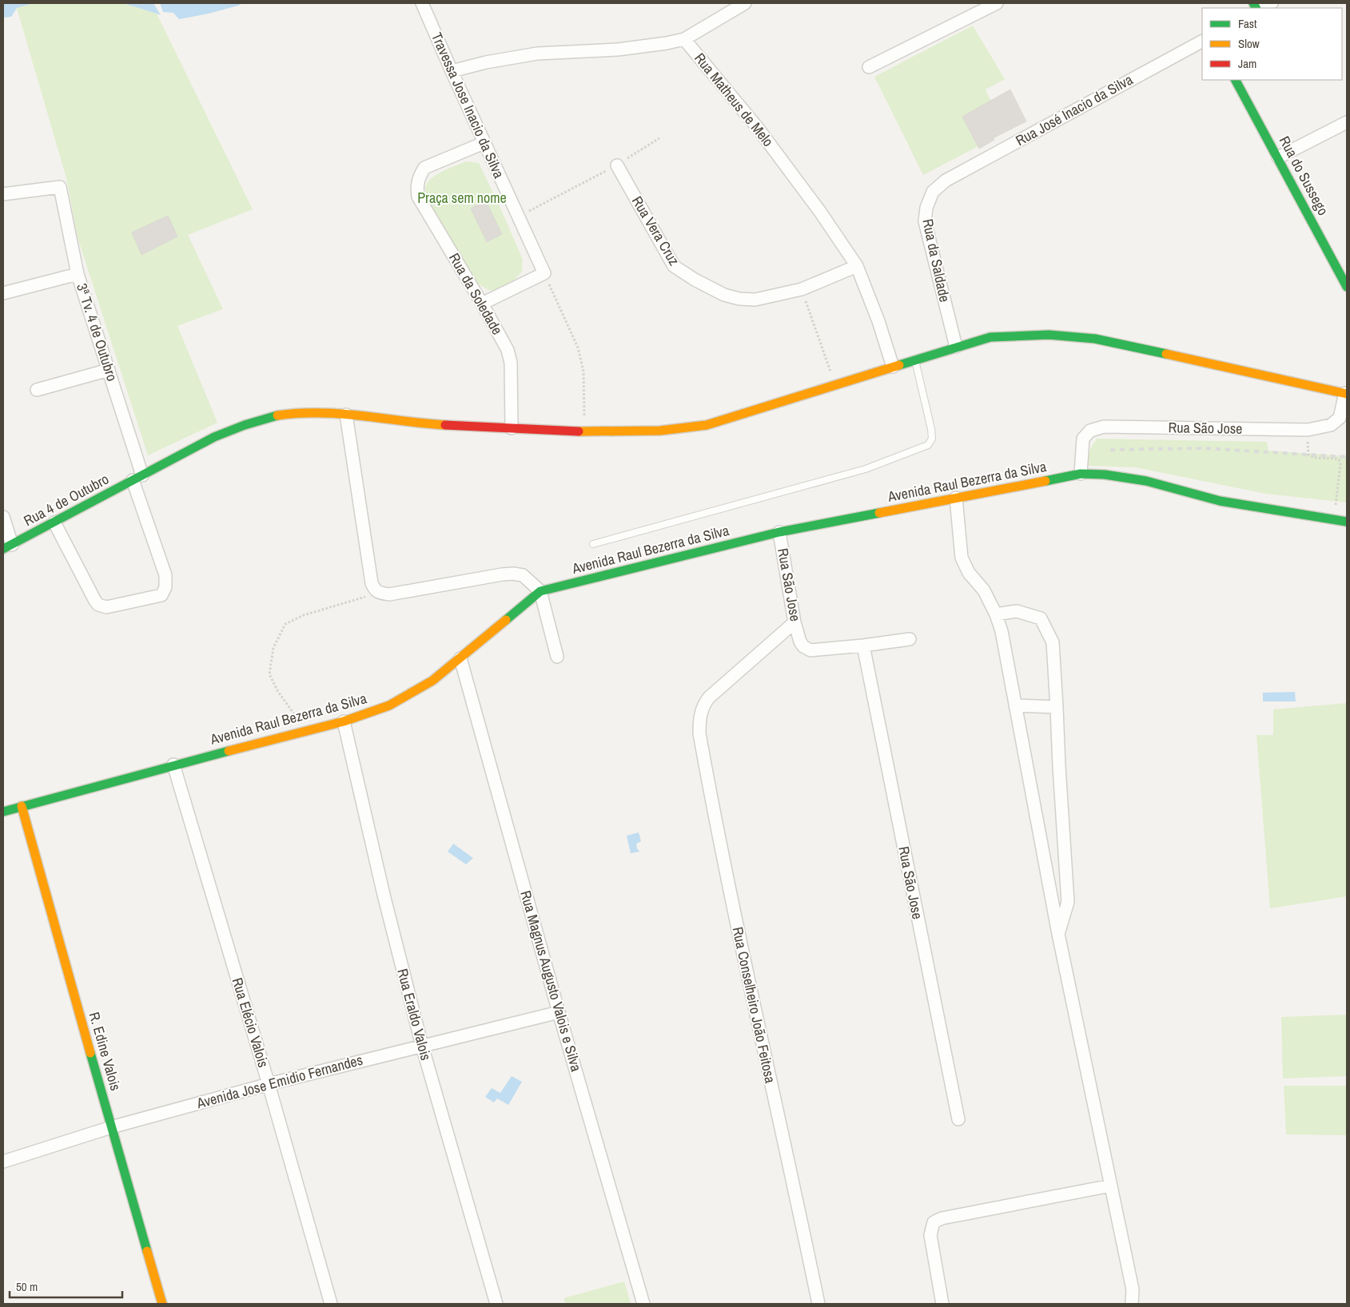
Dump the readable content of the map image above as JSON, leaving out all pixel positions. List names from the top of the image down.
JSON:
{
  "streets": {
    "street": [
      "Rua Matheus de Melo",
      "Travessa Jose Inacio da Silva",
      "Rua José Inacio da Silva",
      "Rua do Sussego",
      "Rua Vera Cruz",
      "Rua da Saldade",
      "Rua da Soledade",
      "3ª Tv. 4 de Outubro",
      "Rua São Jose",
      "Avenida Raul Bezerra da Silva",
      "Rua 4 de Outubro",
      "Rua Magnus Augusto Valois e Silva",
      "Rua Conselheiro João Feitosa",
      "Rua Eraldo Valois",
      "Rua Elécio Valois",
      "R. Edine Valois",
      "Avenida Jose Emidio Fernandes"
    ]
  },
  "crossings": [
    ["Rua Matheus de Melo", "Travessa Jose Inacio da Silva"],
    ["Rua Matheus de Melo", "Rua Vera Cruz"],
    ["Rua Matheus de Melo", "Rua 4 de Outubro"],
    ["Travessa Jose Inacio da Silva", "Rua da Soledade"],
    ["Rua José Inacio da Silva", "Rua da Saldade"],
    ["Rua da Saldade", "Rua 4 de Outubro"],
    ["Rua da Soledade", "Rua 4 de Outubro"],
    ["3ª Tv. 4 de Outubro", "Rua 4 de Outubro"],
    ["Rua São Jose", "Avenida Raul Bezerra da Silva"],
    ["Rua São Jose", "Rua 4 de Outubro"],
    ["Rua São Jose", "Rua Conselheiro João Feitosa"],
    ["Avenida Raul Bezerra da Silva", "Rua Magnus Augusto Valois e Silva"],
    ["Avenida Raul Bezerra da Silva", "Rua Eraldo Valois"],
    ["Avenida Raul Bezerra da Silva", "Rua Elécio Valois"],
    ["Avenida Raul Bezerra da Silva", "R. Edine Valois"],
    ["Rua Magnus Augusto Valois e Silva", "Avenida Jose Emidio Fernandes"],
    ["Rua Eraldo Valois", "Avenida Jose Emidio Fernandes"],
    ["Rua Elécio Valois", "Avenida Jose Emidio Fernandes"],
    ["R. Edine Valois", "Avenida Jose Emidio Fernandes"]
  ],
  "parks": ["Praça sem nome"],
  "legend": ["Fast", "Slow", "Jam"],
  "scale_bar": "50 m"
}
